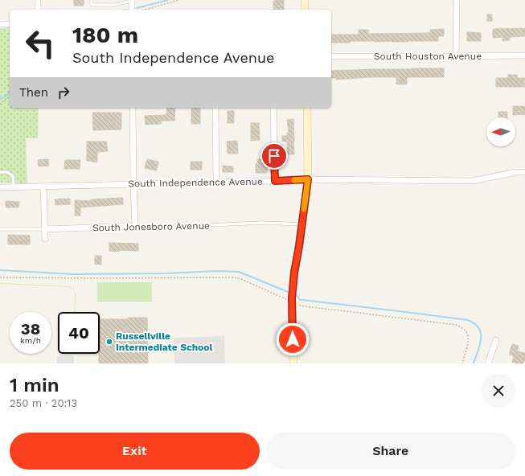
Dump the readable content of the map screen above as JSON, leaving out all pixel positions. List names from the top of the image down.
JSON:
{
  "streets": {
    "street": ["South Houston Avenue", "South Independence Avenue", "South Jonesboro Avenue"]
  },
  "places": ["Russellville Intermediate School"],
  "north": "left",
  "page": {
    "turn": ["180 m", "South Independence Avenue"],
    "then": "Then",
    "speed": "38 km/h",
    "limit": "40",
    "heading": ["1 min", "250 m · 20:13"],
    "buttons": ["Exit", "Share"]
  }
}
